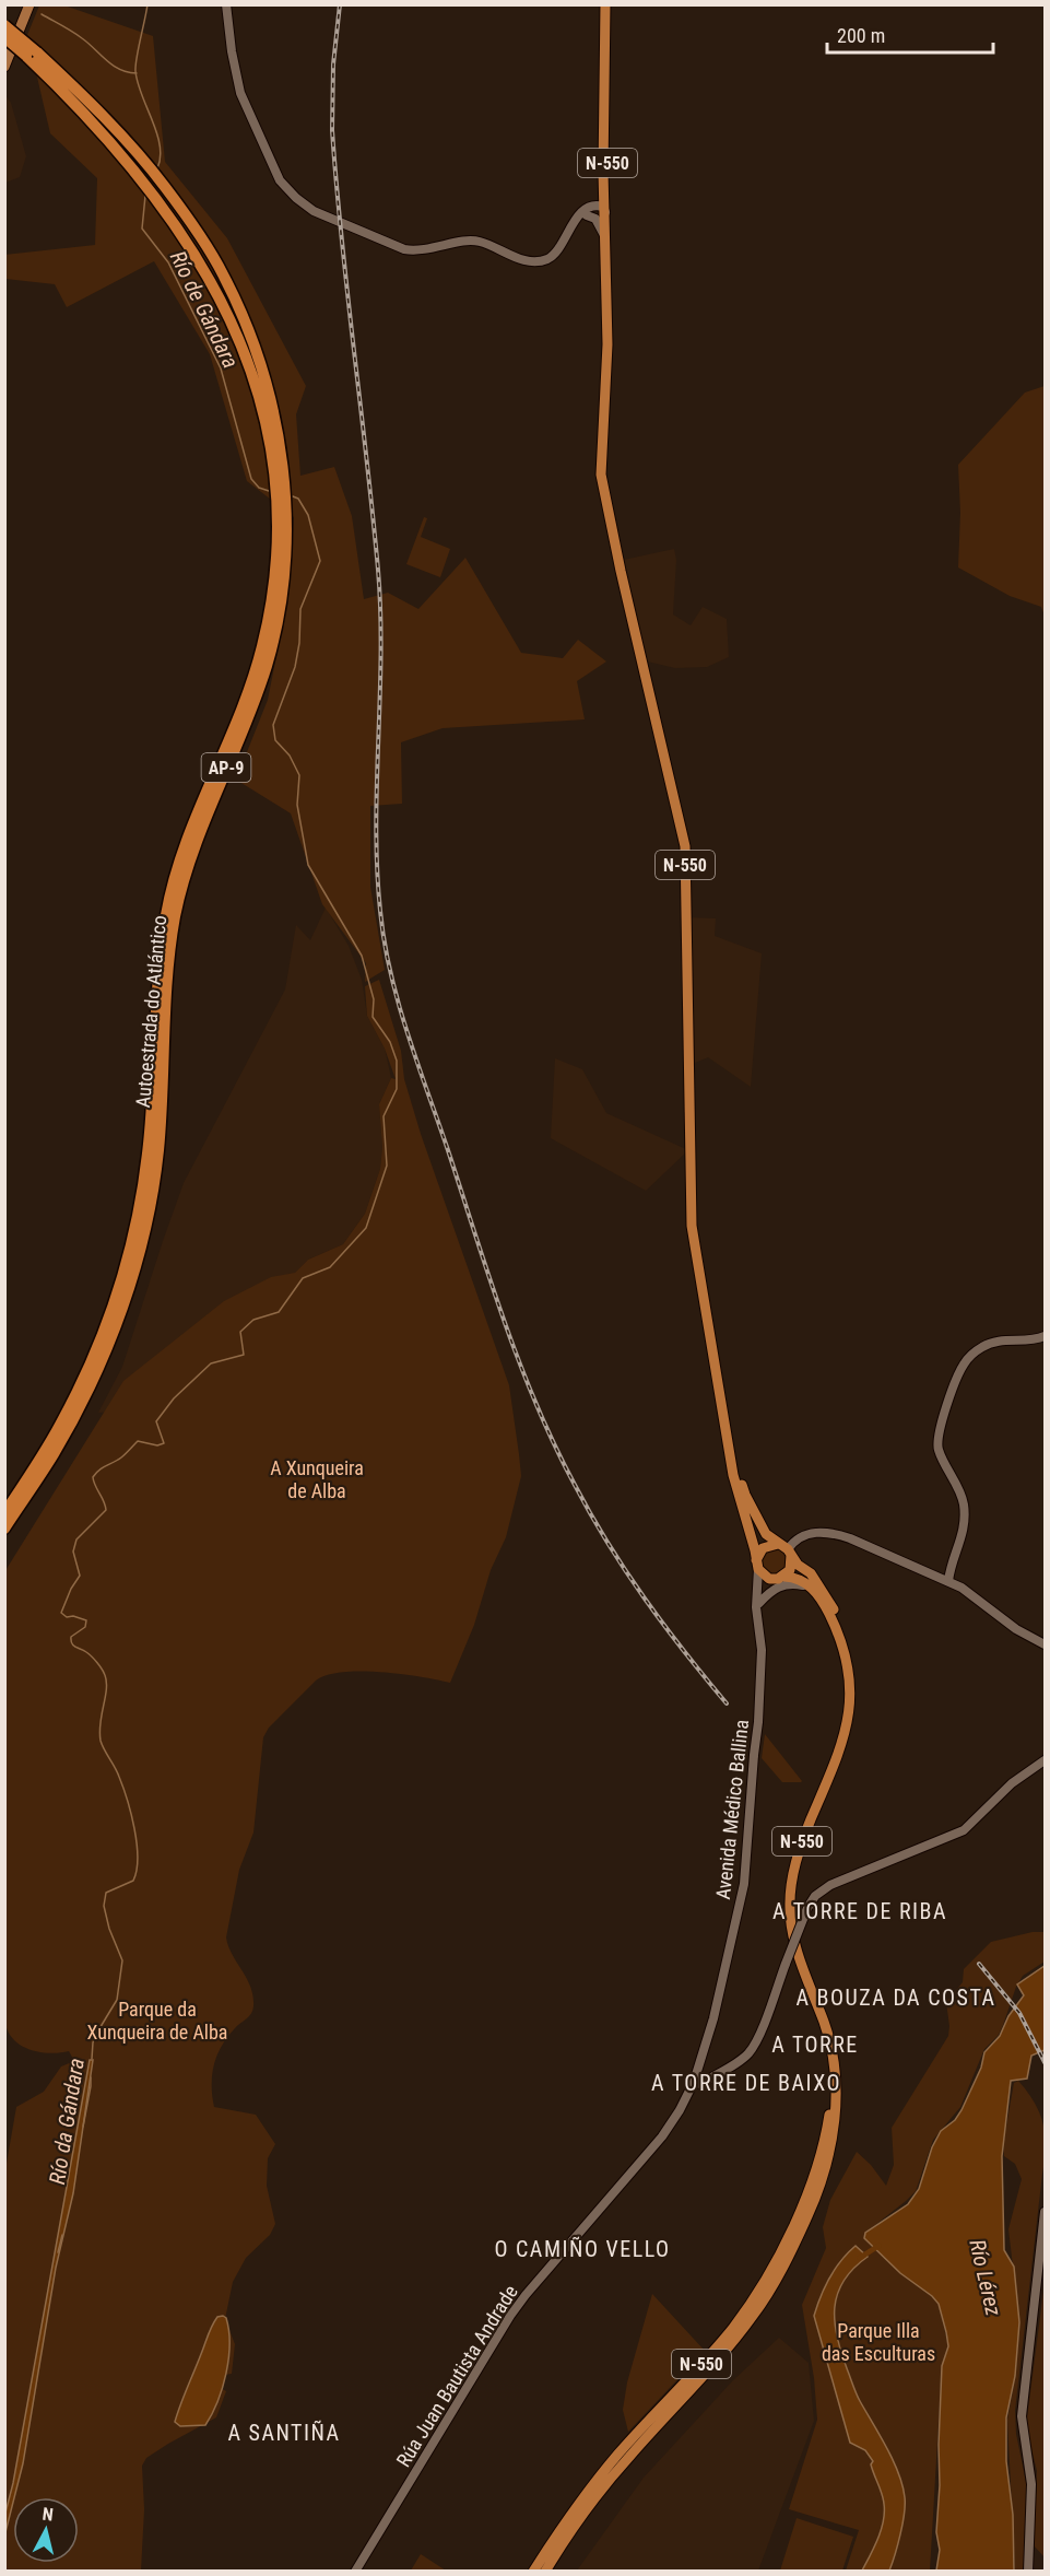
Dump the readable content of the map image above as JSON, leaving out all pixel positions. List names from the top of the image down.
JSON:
{
  "streets": {
    "highway": ["N-550", "AP-9", "Autoestrada do Atlántico"],
    "street": ["Avenida Médico Ballina", "Rúa Juan Bautista Andrade"]
  },
  "crossings": [
    ["N-550", "Avenida Médico Ballina"],
    ["Avenida Médico Ballina", "Rúa Juan Bautista Andrade"]
  ],
  "districts": [
    "A TORRE DE RIBA",
    "A BOUZA DA COSTA",
    "A TORRE",
    "A TORRE DE BAIXO",
    "O CAMIÑO VELLO",
    "A SANTIÑA"
  ],
  "water": ["Río de Gándara", "Río da Gándara", "Río Lérez"],
  "parks": ["A Xunqueira de Alba", "Parque da Xunqueira de Alba", "Parque Illa das Esculturas"],
  "scale_bar": "200 m",
  "north": "top"
}
